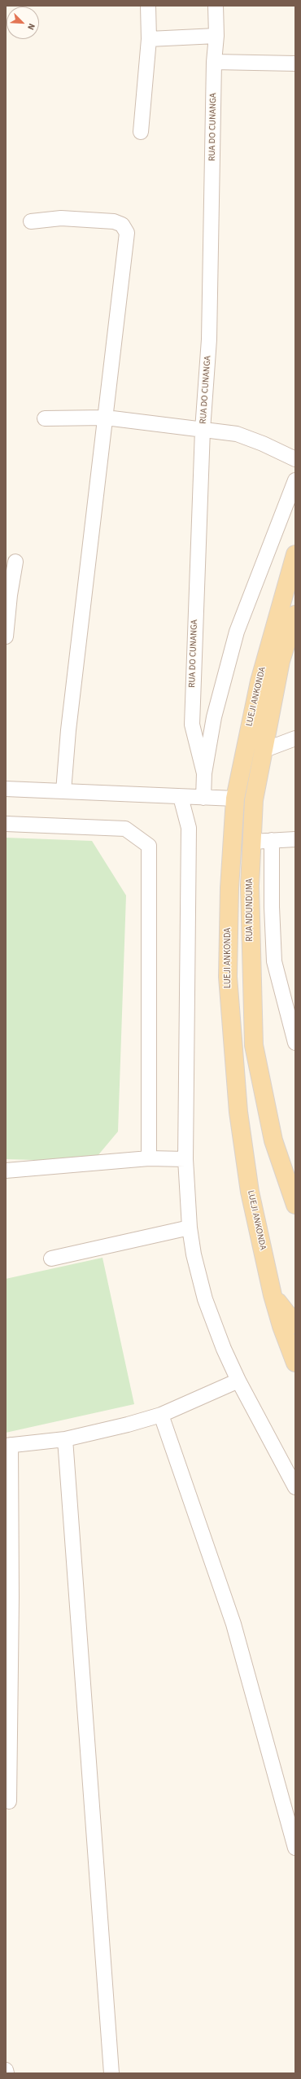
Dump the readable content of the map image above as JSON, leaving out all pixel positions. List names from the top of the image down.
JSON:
{
  "streets": {
    "main road": ["LUEJI ANKONDA", "RUA NDUNDUMA"],
    "street": ["RUA DO CUNANGA"]
  },
  "north": "bottom right"
}
